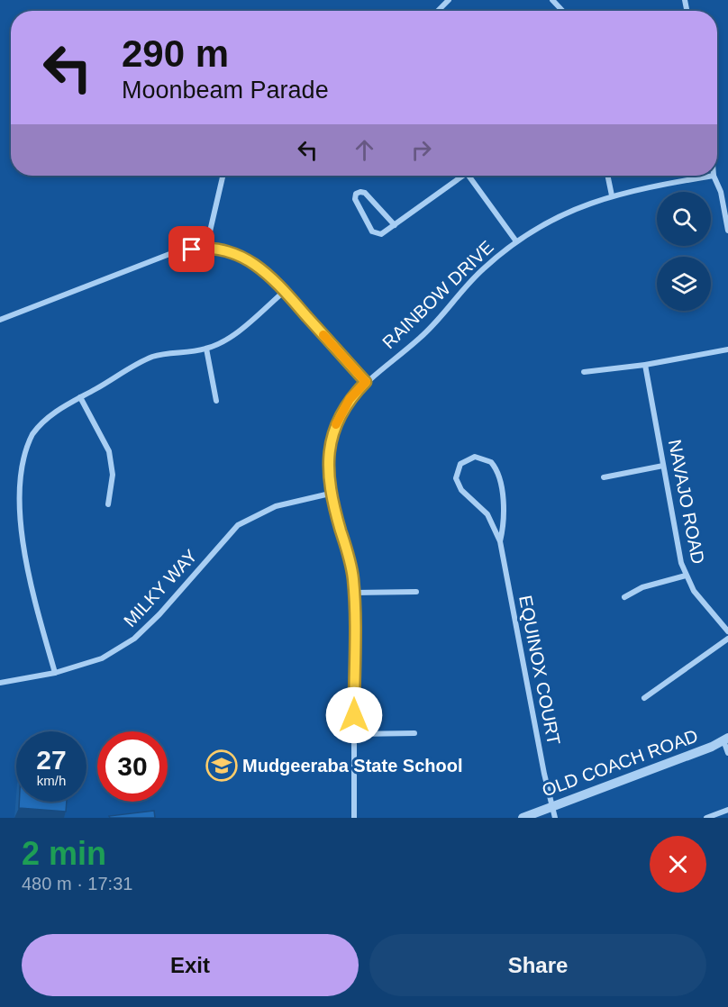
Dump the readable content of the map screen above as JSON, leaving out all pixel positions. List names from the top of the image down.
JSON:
{
  "streets": {
    "street": [
      "RAINBOW DRIVE",
      "NAVAJO ROAD",
      "MILKY WAY",
      "EQUINOX COURT",
      "OLD COACH ROAD"
    ]
  },
  "crossings": [
    ["RAINBOW DRIVE", "MILKY WAY"],
    ["EQUINOX COURT", "OLD COACH ROAD"]
  ],
  "places": {
    "school or university": ["Mudgeeraba State School"]
  },
  "page": {
    "turn": ["290 m", "Moonbeam Parade"],
    "speed": "27 km/h",
    "limit": "30",
    "heading": ["2 min", "480 m · 17:31"],
    "buttons": ["Exit", "Share"]
  }
}
